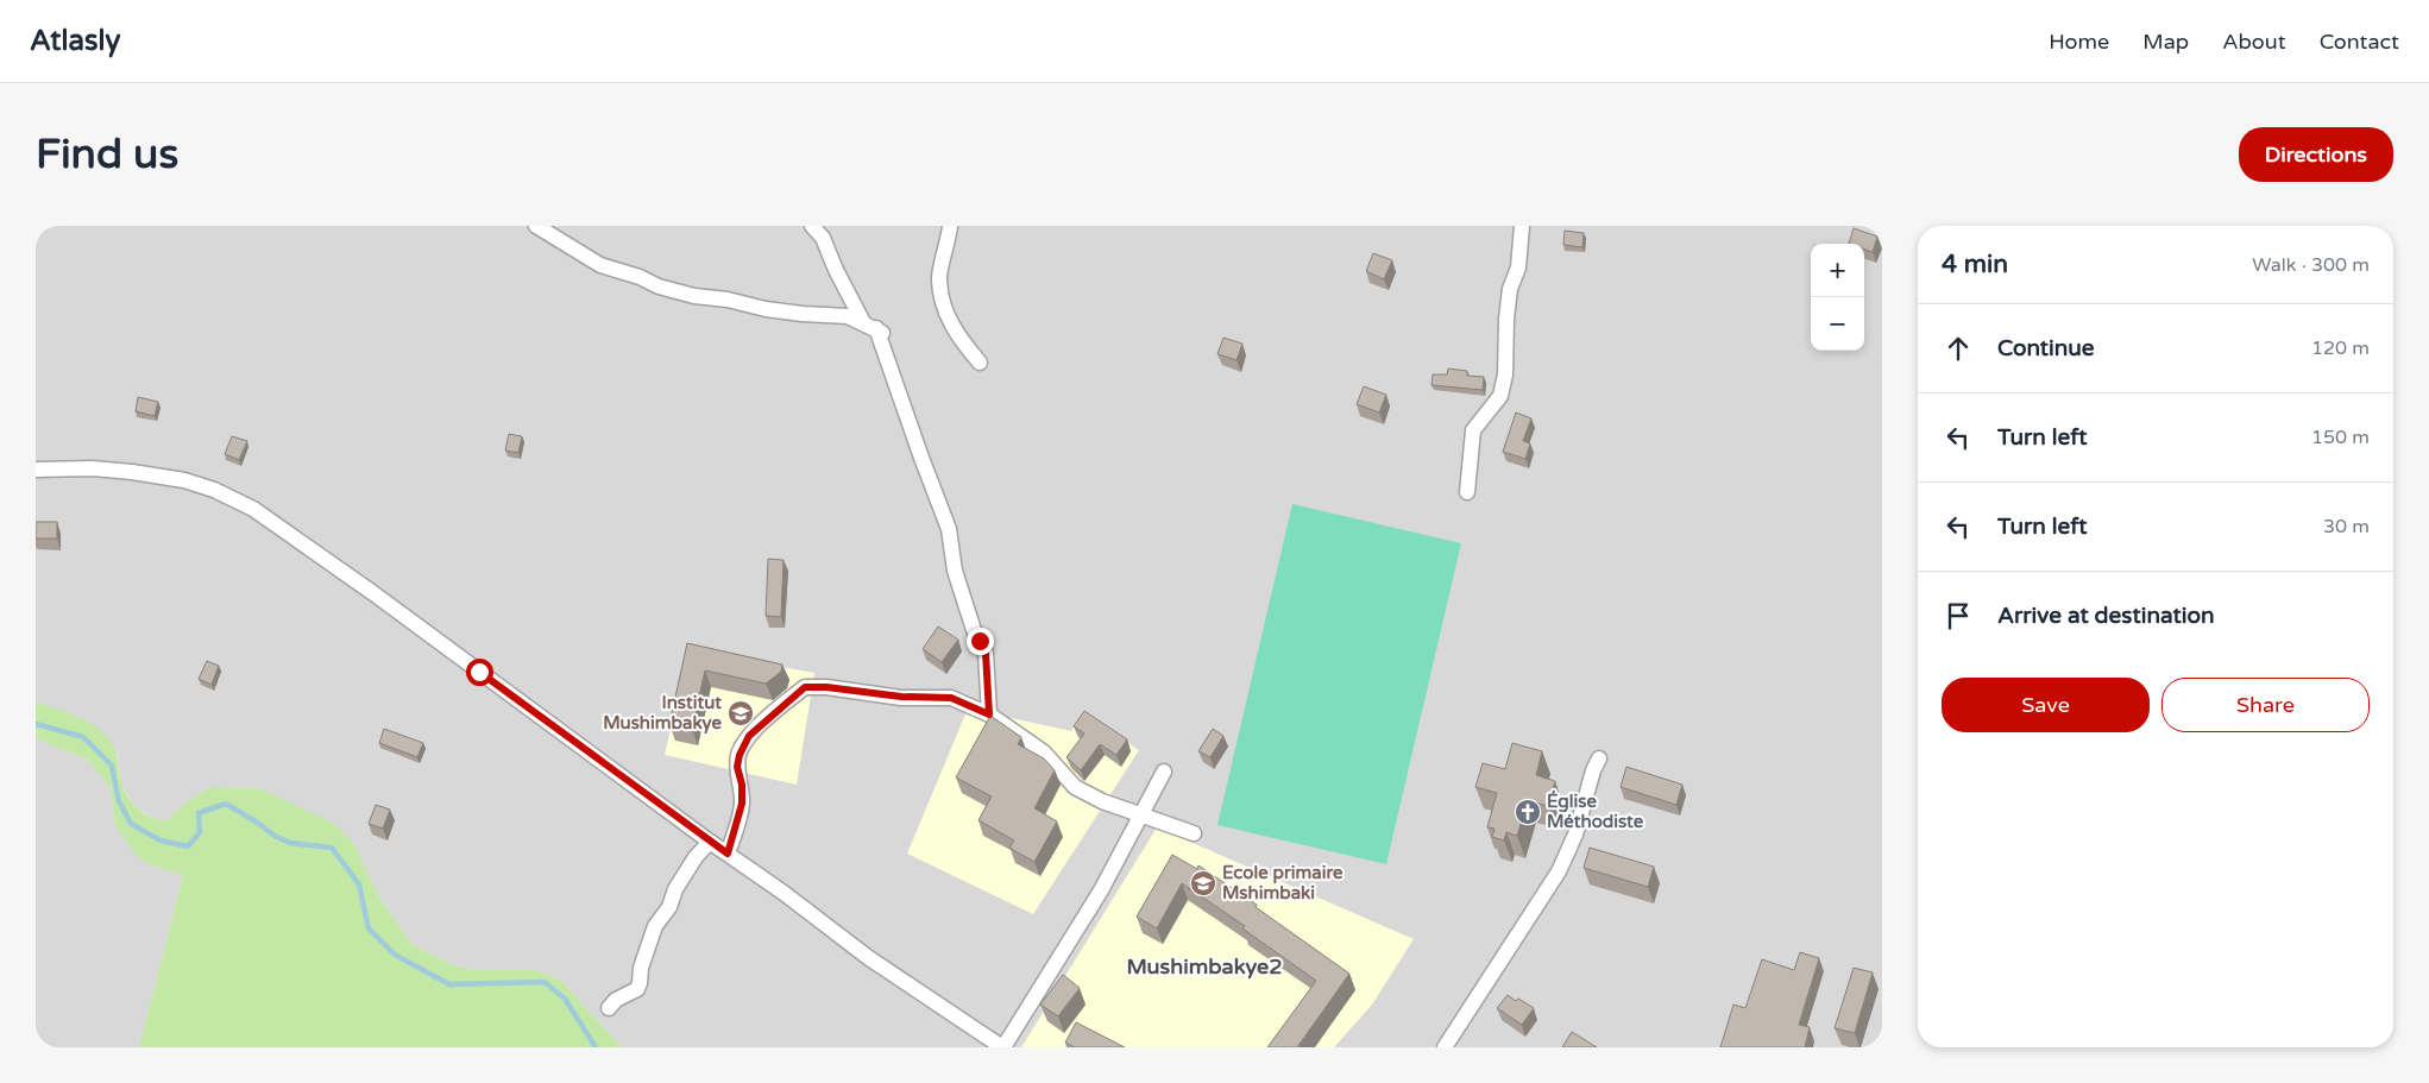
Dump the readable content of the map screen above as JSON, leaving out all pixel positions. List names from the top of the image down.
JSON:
{
  "districts": ["Mushimbakye2"],
  "places": {
    "school or university": ["Institut Mushimbakye", "Ecole primaire Mshimbaki"],
    "church": ["Église Méthodiste"]
  },
  "page": {
    "header": "Atlasly",
    "nav": [
      "Home",
      "Map",
      "About",
      "Contact"
    ],
    "buttons": [
      "Directions",
      ["Save", "Share"]
    ],
    "title": "Find us",
    "heading": ["4 min", "Walk · 300 m"],
    "map_buttons": ["+", "−"],
    "list": [
      ["Continue", "120 m"],
      ["Turn left", "150 m"],
      ["Turn left", "30 m"],
      "Arrive at destination"
    ]
  }
}
